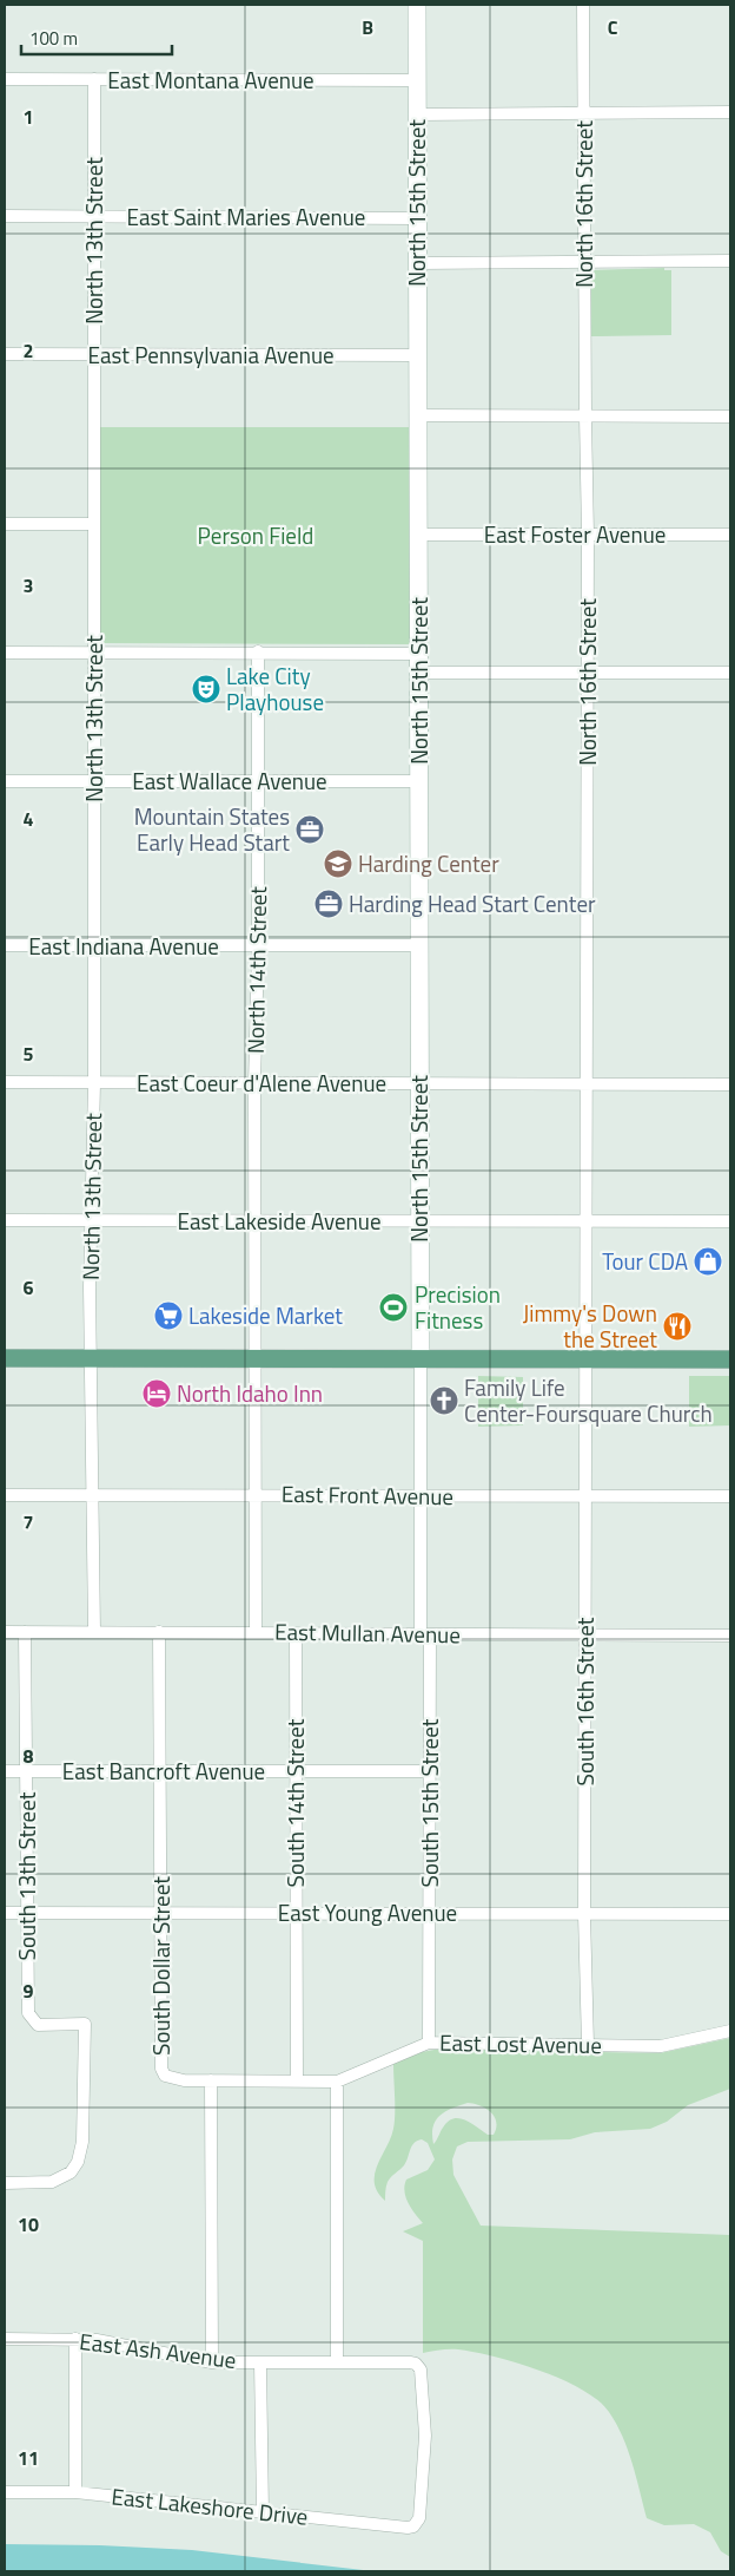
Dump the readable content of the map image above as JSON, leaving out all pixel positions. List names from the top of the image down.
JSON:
{
  "streets": {
    "main road": ["North 15th Street"],
    "street": [
      "East Montana Avenue",
      "North 16th Street",
      "East Saint Maries Avenue",
      "North 13th Street",
      "East Pennsylvania Avenue",
      "East Foster Avenue",
      "East Wallace Avenue",
      "East Indiana Avenue",
      "North 14th Street",
      "East Coeur d'Alene Avenue",
      "East Lakeside Avenue",
      "East Front Avenue",
      "East Mullan Avenue",
      "South 16th Street",
      "East Bancroft Avenue",
      "South 14th Street",
      "South 15th Street",
      "South 13th Street",
      "East Young Avenue",
      "South Dollar Street",
      "East Lost Avenue",
      "East Ash Avenue",
      "East Lakeshore Drive"
    ]
  },
  "crossings": [
    ["East Montana Avenue", "North 15th Street"],
    ["East Montana Avenue", "North 13th Street"],
    ["North 15th Street", "East Saint Maries Avenue"],
    ["North 15th Street", "East Pennsylvania Avenue"],
    ["North 15th Street", "East Foster Avenue"],
    ["North 15th Street", "East Wallace Avenue"],
    ["North 15th Street", "East Indiana Avenue"],
    ["North 15th Street", "East Coeur d'Alene Avenue"],
    ["North 15th Street", "East Lakeside Avenue"],
    ["North 15th Street", "South 15th Street"],
    ["North 16th Street", "East Foster Avenue"],
    ["North 16th Street", "East Coeur d'Alene Avenue"],
    ["North 16th Street", "East Lakeside Avenue"],
    ["North 16th Street", "South 16th Street"],
    ["East Saint Maries Avenue", "North 13th Street"],
    ["North 13th Street", "East Pennsylvania Avenue"],
    ["North 13th Street", "East Wallace Avenue"],
    ["North 13th Street", "East Indiana Avenue"],
    ["North 13th Street", "East Coeur d'Alene Avenue"],
    ["North 13th Street", "East Lakeside Avenue"],
    ["East Wallace Avenue", "North 14th Street"],
    ["East Indiana Avenue", "North 14th Street"],
    ["North 14th Street", "East Coeur d'Alene Avenue"],
    ["North 14th Street", "East Lakeside Avenue"],
    ["East Front Avenue", "South 16th Street"],
    ["East Front Avenue", "South 15th Street"],
    ["East Mullan Avenue", "South 16th Street"],
    ["East Mullan Avenue", "South 14th Street"],
    ["East Mullan Avenue", "South 15th Street"],
    ["East Mullan Avenue", "South 13th Street"],
    ["East Mullan Avenue", "South Dollar Street"],
    ["South 16th Street", "East Young Avenue"],
    ["South 16th Street", "East Lost Avenue"],
    ["East Bancroft Avenue", "South 14th Street"],
    ["East Bancroft Avenue", "South 15th Street"],
    ["East Bancroft Avenue", "South 13th Street"],
    ["East Bancroft Avenue", "South Dollar Street"],
    ["South 14th Street", "East Young Avenue"],
    ["South 14th Street", "East Lost Avenue"],
    ["South 15th Street", "East Young Avenue"],
    ["South 15th Street", "East Lost Avenue"],
    ["South 13th Street", "East Young Avenue"],
    ["East Young Avenue", "South Dollar Street"],
    ["South Dollar Street", "East Lost Avenue"],
    ["East Ash Avenue", "East Lakeshore Drive"]
  ],
  "parks": ["Person Field"],
  "places": {
    "theatre": ["Lake City Playhouse"],
    "office": ["Mountain States Early Head Start", "Harding Head Start Center"],
    "school or university": ["Harding Center"],
    "shop": ["Tour CDA"],
    "sports": ["Precision Fitness"],
    "supermarket": ["Lakeside Market"],
    "restaurant": ["Jimmy's Down the Street"],
    "hotel": ["North Idaho Inn"],
    "church": ["Family Life Center-Foursquare Church"]
  },
  "scale_bar": "100 m",
  "grid": {
    "columns": ["B", "C"],
    "rows": [
      "1",
      "2",
      "3",
      "4",
      "5",
      "6",
      "7",
      "8",
      "9",
      "10",
      "11"
    ]
  }
}
